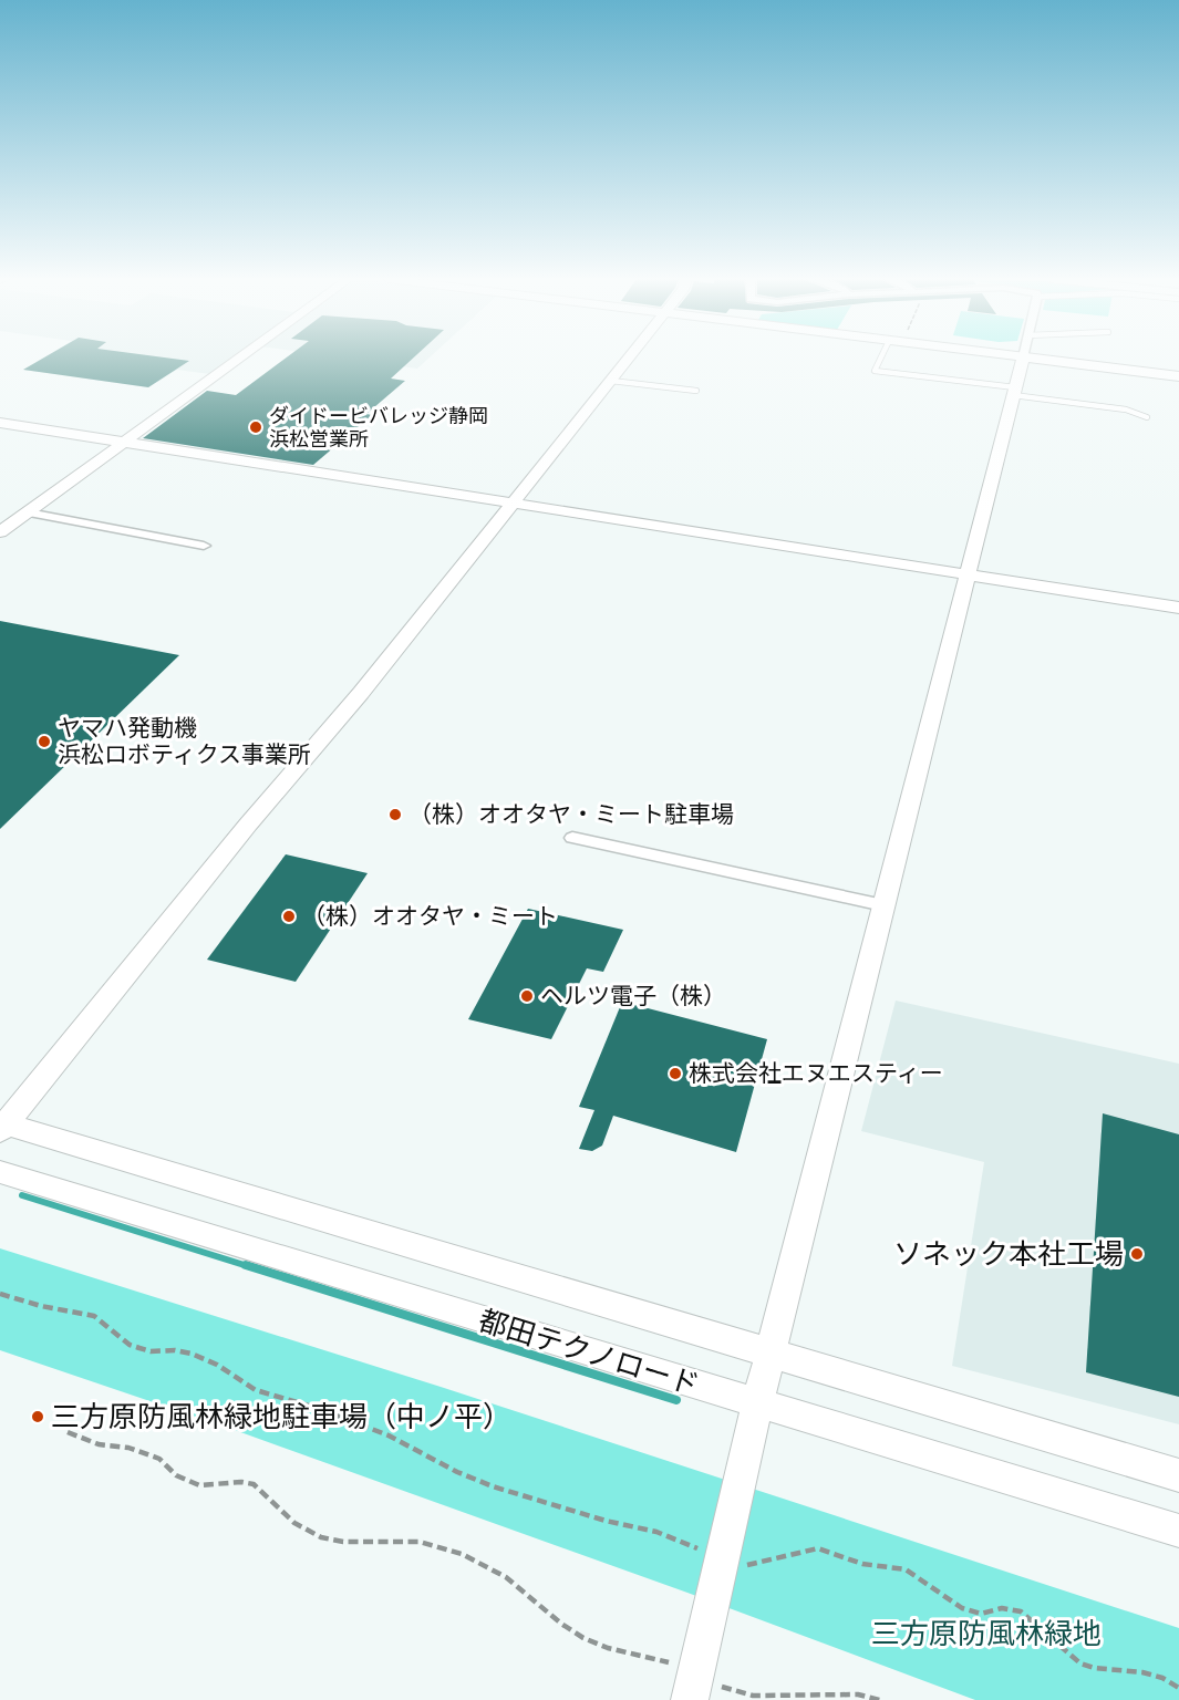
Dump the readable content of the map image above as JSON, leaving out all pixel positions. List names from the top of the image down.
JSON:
{
  "streets": {
    "street": ["都田テクノロード"]
  },
  "parks": ["三方原防風林緑地"],
  "places": [
    "ダイドービバレッジ静岡 浜松営業所",
    "ヤマハ発動機 浜松ロボティクス事業所",
    "（株）オオタヤ・ミート駐車場",
    "（株）オオタヤ・ミート",
    "ヘルツ電子（株）",
    "株式会社エヌエスティー",
    "ソネック本社工場",
    "三方原防風林緑地駐車場（中ノ平）"
  ]
}
